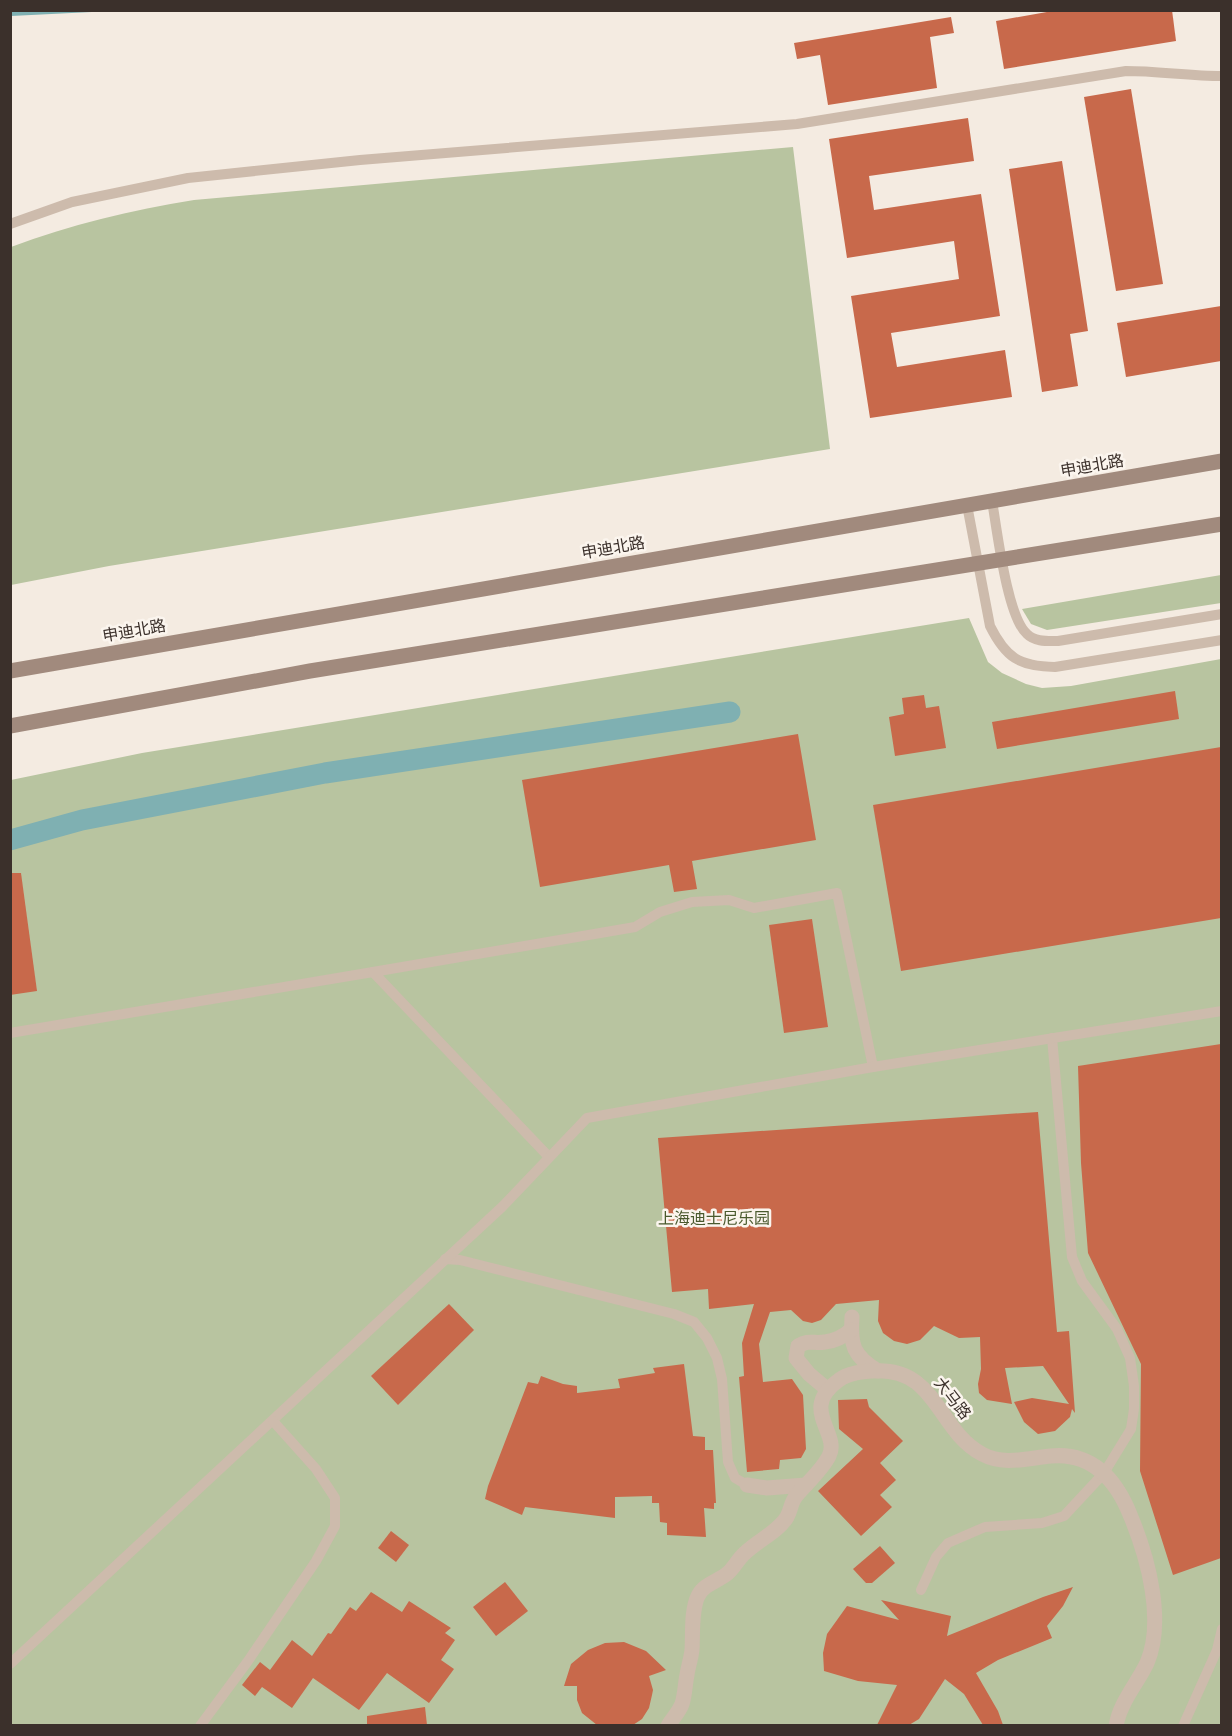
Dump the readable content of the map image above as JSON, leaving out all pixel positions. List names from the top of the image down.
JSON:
{
  "streets": {
    "street": ["申迪北路", "大马路"]
  },
  "parks": ["上海迪士尼乐园"]
}
